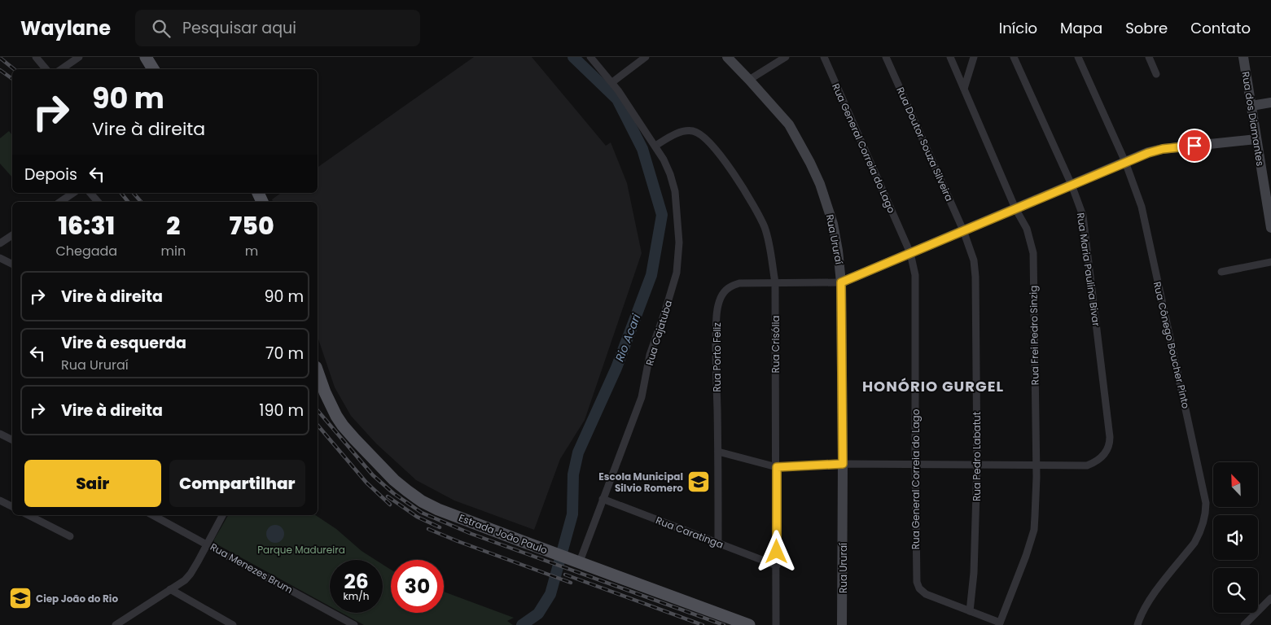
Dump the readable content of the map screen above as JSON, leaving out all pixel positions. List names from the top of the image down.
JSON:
{
  "streets": {
    "main road": ["Estrada João Paulo"],
    "street": [
      "Rua dos Diamantes",
      "Rua Doutor Souza Silveira",
      "Rua General Correia do Lago",
      "Rua Ururaí",
      "Rua Maria Paulina Bivar",
      "Rua Cajatuba",
      "Rua Frei Pedro Sinzig",
      "Rua Crisólia",
      "Rua Cônego Boucher Pinto",
      "Rua Porto Feliz",
      "Rua Pedro Labatut",
      "Rua Caratinga",
      "Rua Menezes Brum"
    ]
  },
  "crossings": [
    ["Rua Doutor Souza Silveira", "Rua Pedro Labatut"],
    ["Rua General Correia do Lago", "Rua Frei Pedro Sinzig"],
    ["Rua General Correia do Lago", "Rua Pedro Labatut"],
    ["Rua Ururaí", "Rua Porto Feliz"],
    ["Rua Maria Paulina Bivar", "Rua Frei Pedro Sinzig"],
    ["Rua Cajatuba", "Rua Crisólia"],
    ["Rua Cajatuba", "Rua Caratinga"],
    ["Rua Cajatuba", "Estrada João Paulo"],
    ["Rua Crisólia", "Rua Porto Feliz"],
    ["Rua Crisólia", "Rua Caratinga"],
    ["Rua Porto Feliz", "Rua Caratinga"]
  ],
  "districts": ["HONÓRIO GURGEL"],
  "water": ["Rio Acari"],
  "parks": ["Parque Madureira"],
  "places": {
    "school or university": ["Escola Municipal Silvio Romero", "Ciep João do Rio"]
  },
  "north": "top left",
  "page": {
    "header": "Waylane",
    "search": "Pesquisar aqui",
    "nav": [
      "Início",
      "Mapa",
      "Sobre",
      "Contato"
    ],
    "turn": ["90 m", "Vire à direita"],
    "then": "Depois",
    "eta": [
      "16:31",
      "Chegada",
      "2",
      "min",
      "750",
      "m"
    ],
    "list": [
      {
        "name": "Vire à direita",
        "value": "90 m"
      },
      {
        "name": "Vire à esquerda",
        "note": "Rua Ururaí",
        "value": "70 m"
      },
      {
        "name": "Vire à direita",
        "value": "190 m"
      }
    ],
    "buttons": ["Sair", "Compartilhar"],
    "speed": "26 km/h",
    "limit": "30"
  }
}
